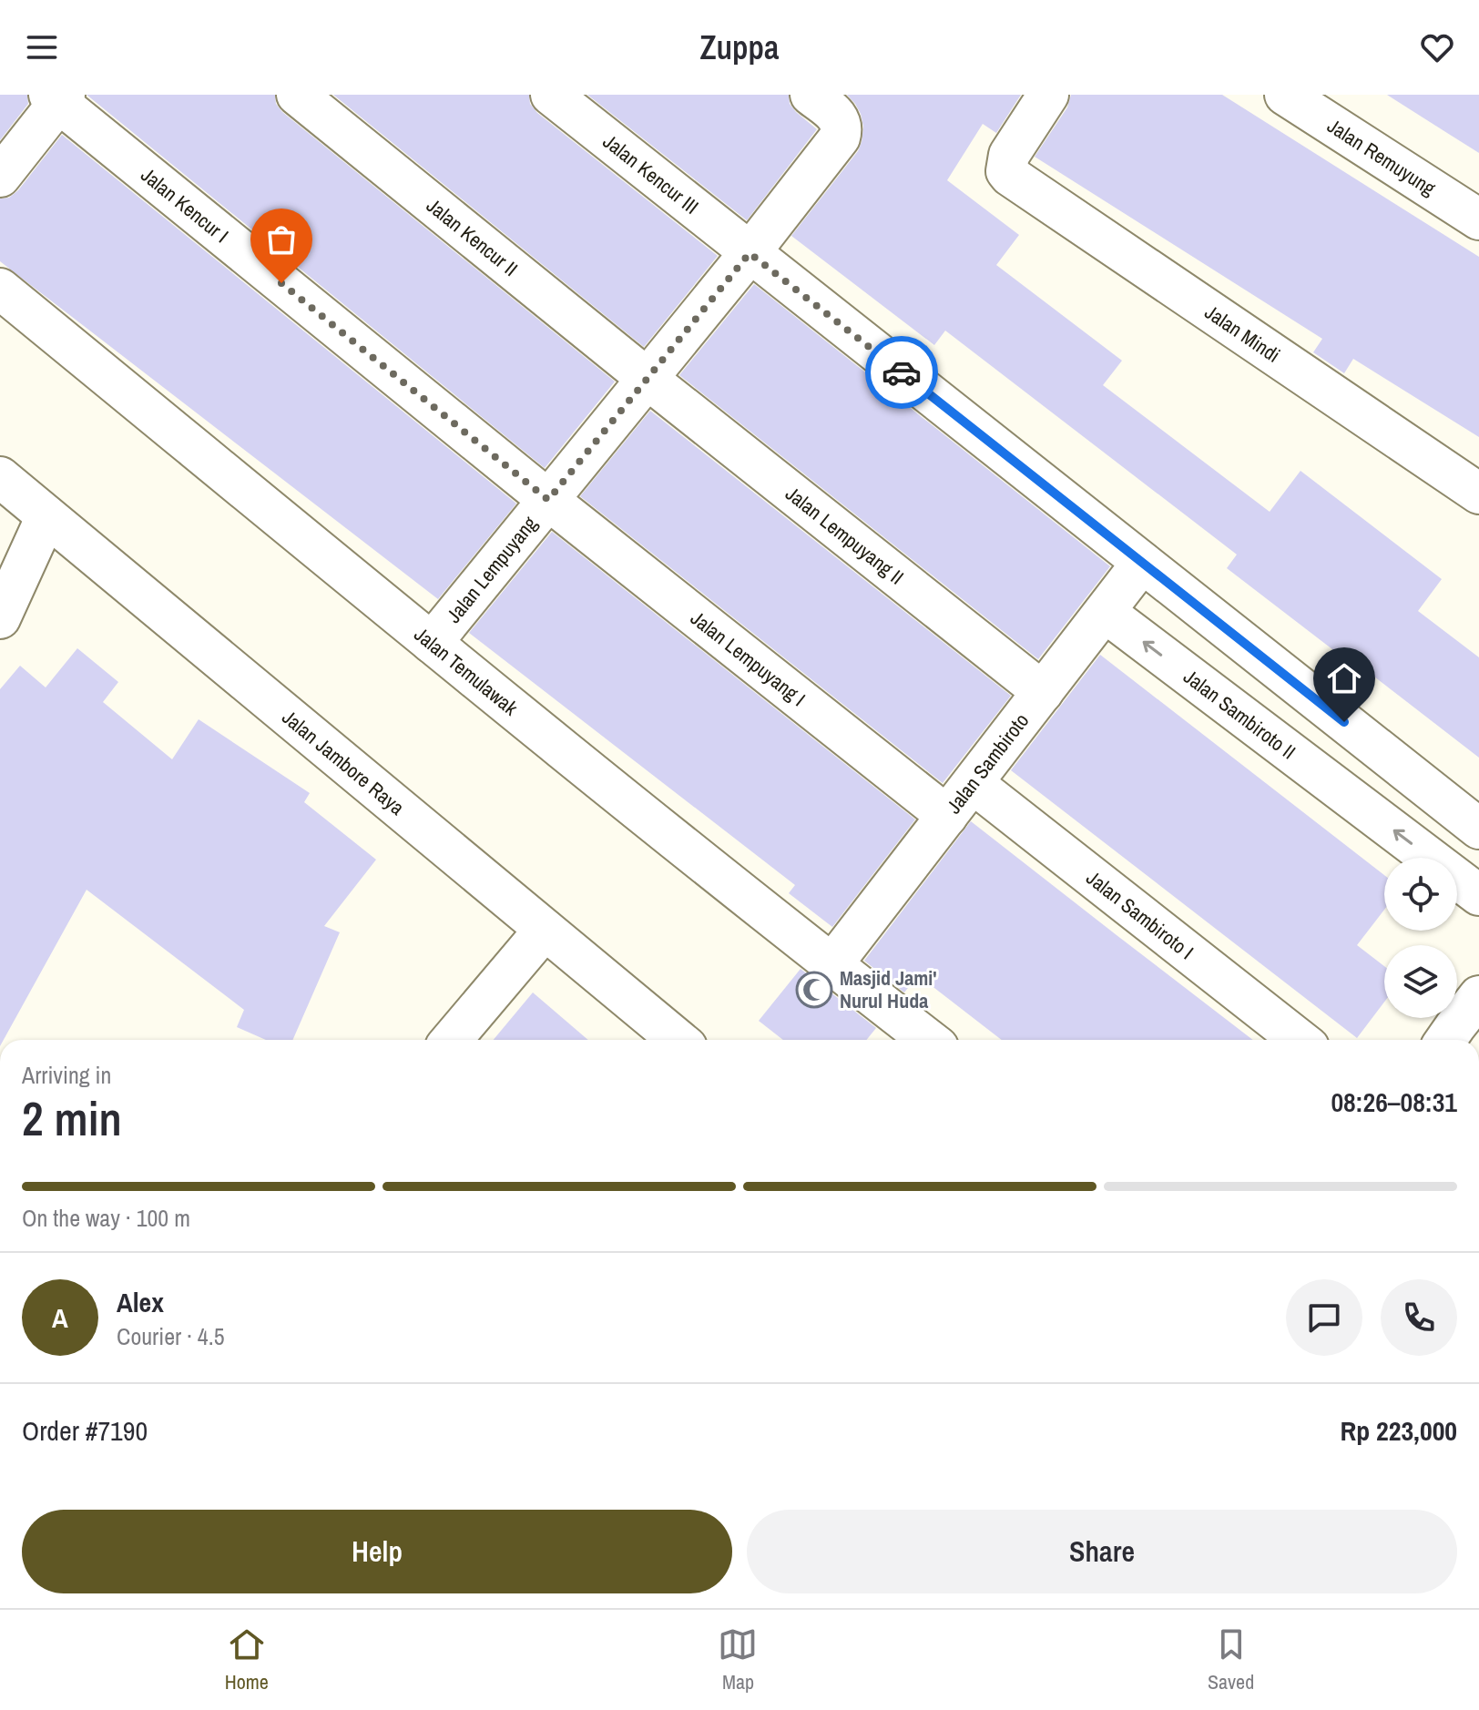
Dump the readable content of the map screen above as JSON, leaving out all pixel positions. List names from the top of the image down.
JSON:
{
  "streets": {
    "street": [
      "Jalan Remuyung",
      "Jalan Kencur III",
      "Jalan Kencur I",
      "Jalan Kencur II",
      "Jalan Mindi",
      "Jalan Lempuyang II",
      "Jalan Lempuyang",
      "Jalan Lempuyang I",
      "Jalan Temulawak",
      "Jalan Sambiroto II",
      "Jalan Jambore Raya",
      "Jalan Sambiroto",
      "Jalan Sambiroto I"
    ]
  },
  "crossings": [
    ["Jalan Kencur III", "Jalan Lempuyang"],
    ["Jalan Kencur III", "Jalan Sambiroto"],
    ["Jalan Kencur I", "Jalan Lempuyang"],
    ["Jalan Kencur I", "Jalan Lempuyang I"],
    ["Jalan Kencur II", "Jalan Lempuyang II"],
    ["Jalan Kencur II", "Jalan Lempuyang"],
    ["Jalan Lempuyang II", "Jalan Lempuyang"],
    ["Jalan Lempuyang II", "Jalan Sambiroto"],
    ["Jalan Lempuyang", "Jalan Lempuyang I"],
    ["Jalan Lempuyang", "Jalan Temulawak"],
    ["Jalan Lempuyang I", "Jalan Sambiroto"],
    ["Jalan Temulawak", "Jalan Sambiroto"],
    ["Jalan Sambiroto II", "Jalan Sambiroto"],
    ["Jalan Sambiroto", "Jalan Sambiroto I"]
  ],
  "one_way": ["Jalan Sambiroto II"],
  "places": {
    "mosque": ["Masjid Jami' Nurul Huda"]
  },
  "page": {
    "header": "Zuppa",
    "heading": ["2 min", "Arriving in", "08:26–08:31"],
    "panel": [
      "Alex",
      "Courier · 4.5",
      "Order #7190",
      "Rp 223,000"
    ],
    "bar": "On the way · 100 m",
    "round": "A",
    "buttons": ["Help", "Share"],
    "tabs": ["Home", "Map", "Saved"]
  }
}
